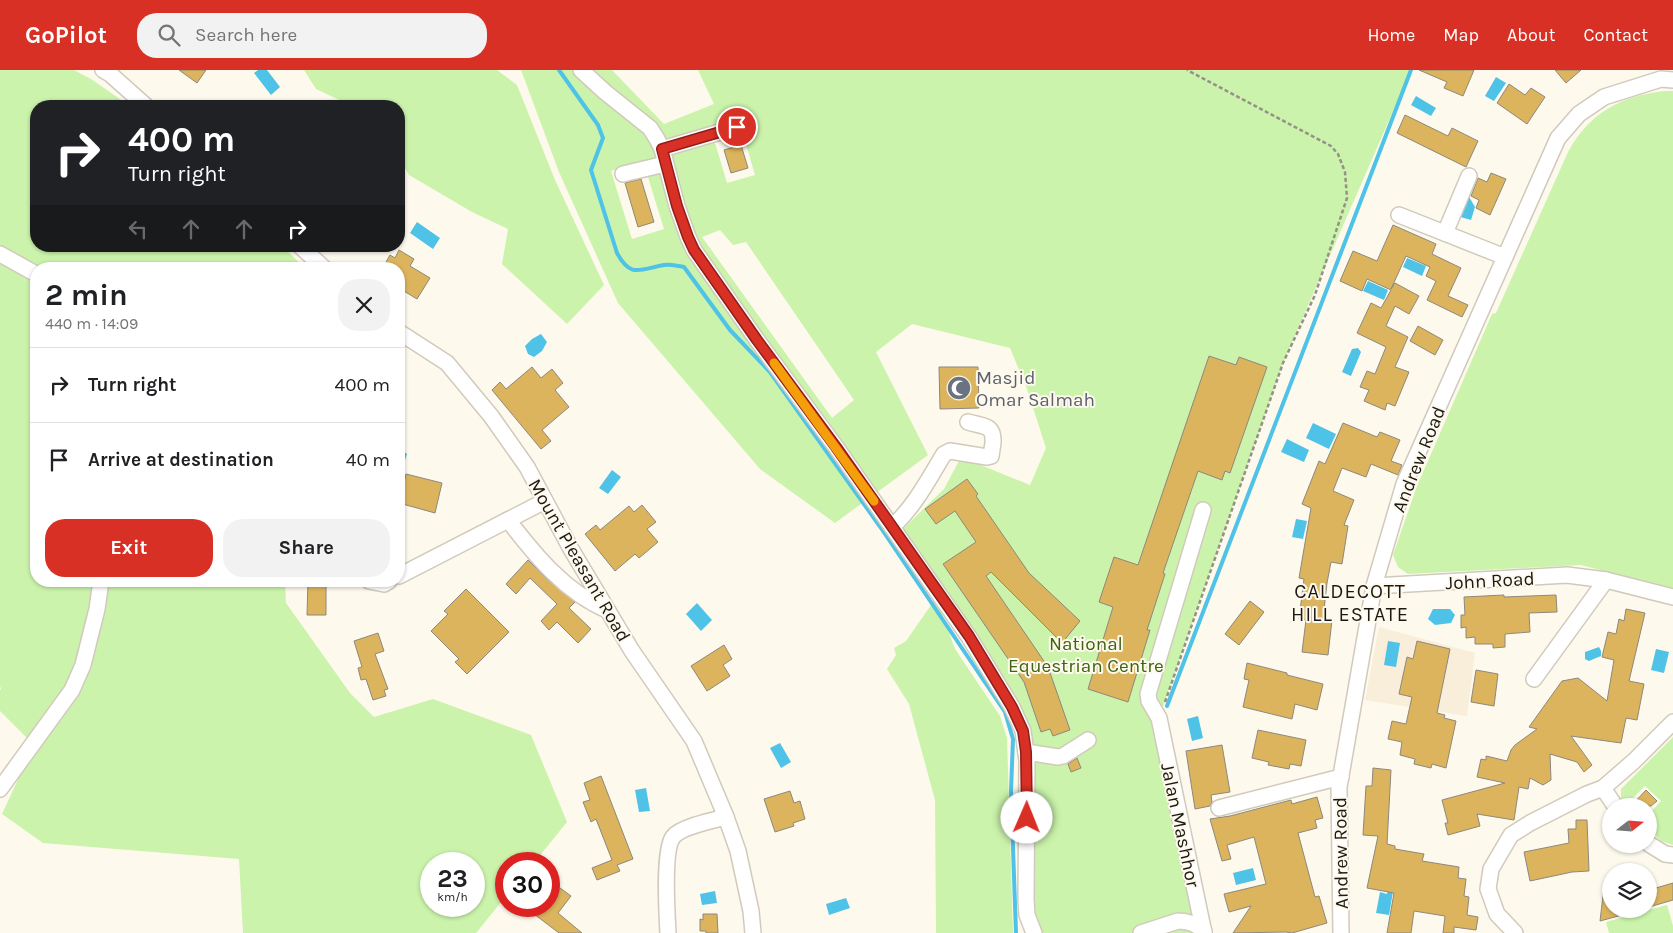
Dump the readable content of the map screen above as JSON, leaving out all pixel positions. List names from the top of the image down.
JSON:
{
  "streets": {
    "street": [
      "Andrew Road",
      "Mount Pleasant Road",
      "John Road",
      "Jalan Mashhor"
    ]
  },
  "crossings": [
    ["Andrew Road", "John Road"]
  ],
  "districts": ["CALDECOTT HILL ESTATE"],
  "parks": ["National Equestrian Centre"],
  "places": {
    "mosque": ["Masjid Omar Salmah"]
  },
  "north": "right",
  "page": {
    "header": "GoPilot",
    "search": "Search here",
    "nav": [
      "Home",
      "Map",
      "About",
      "Contact"
    ],
    "turn": ["400 m", "Turn right"],
    "heading": ["2 min", "440 m · 14:09"],
    "list": [
      {
        "name": "Turn right",
        "value": "400 m"
      },
      {
        "name": "Arrive at destination",
        "value": "40 m"
      }
    ],
    "buttons": ["Exit", "Share"],
    "speed": "23 km/h",
    "limit": "30"
  }
}
